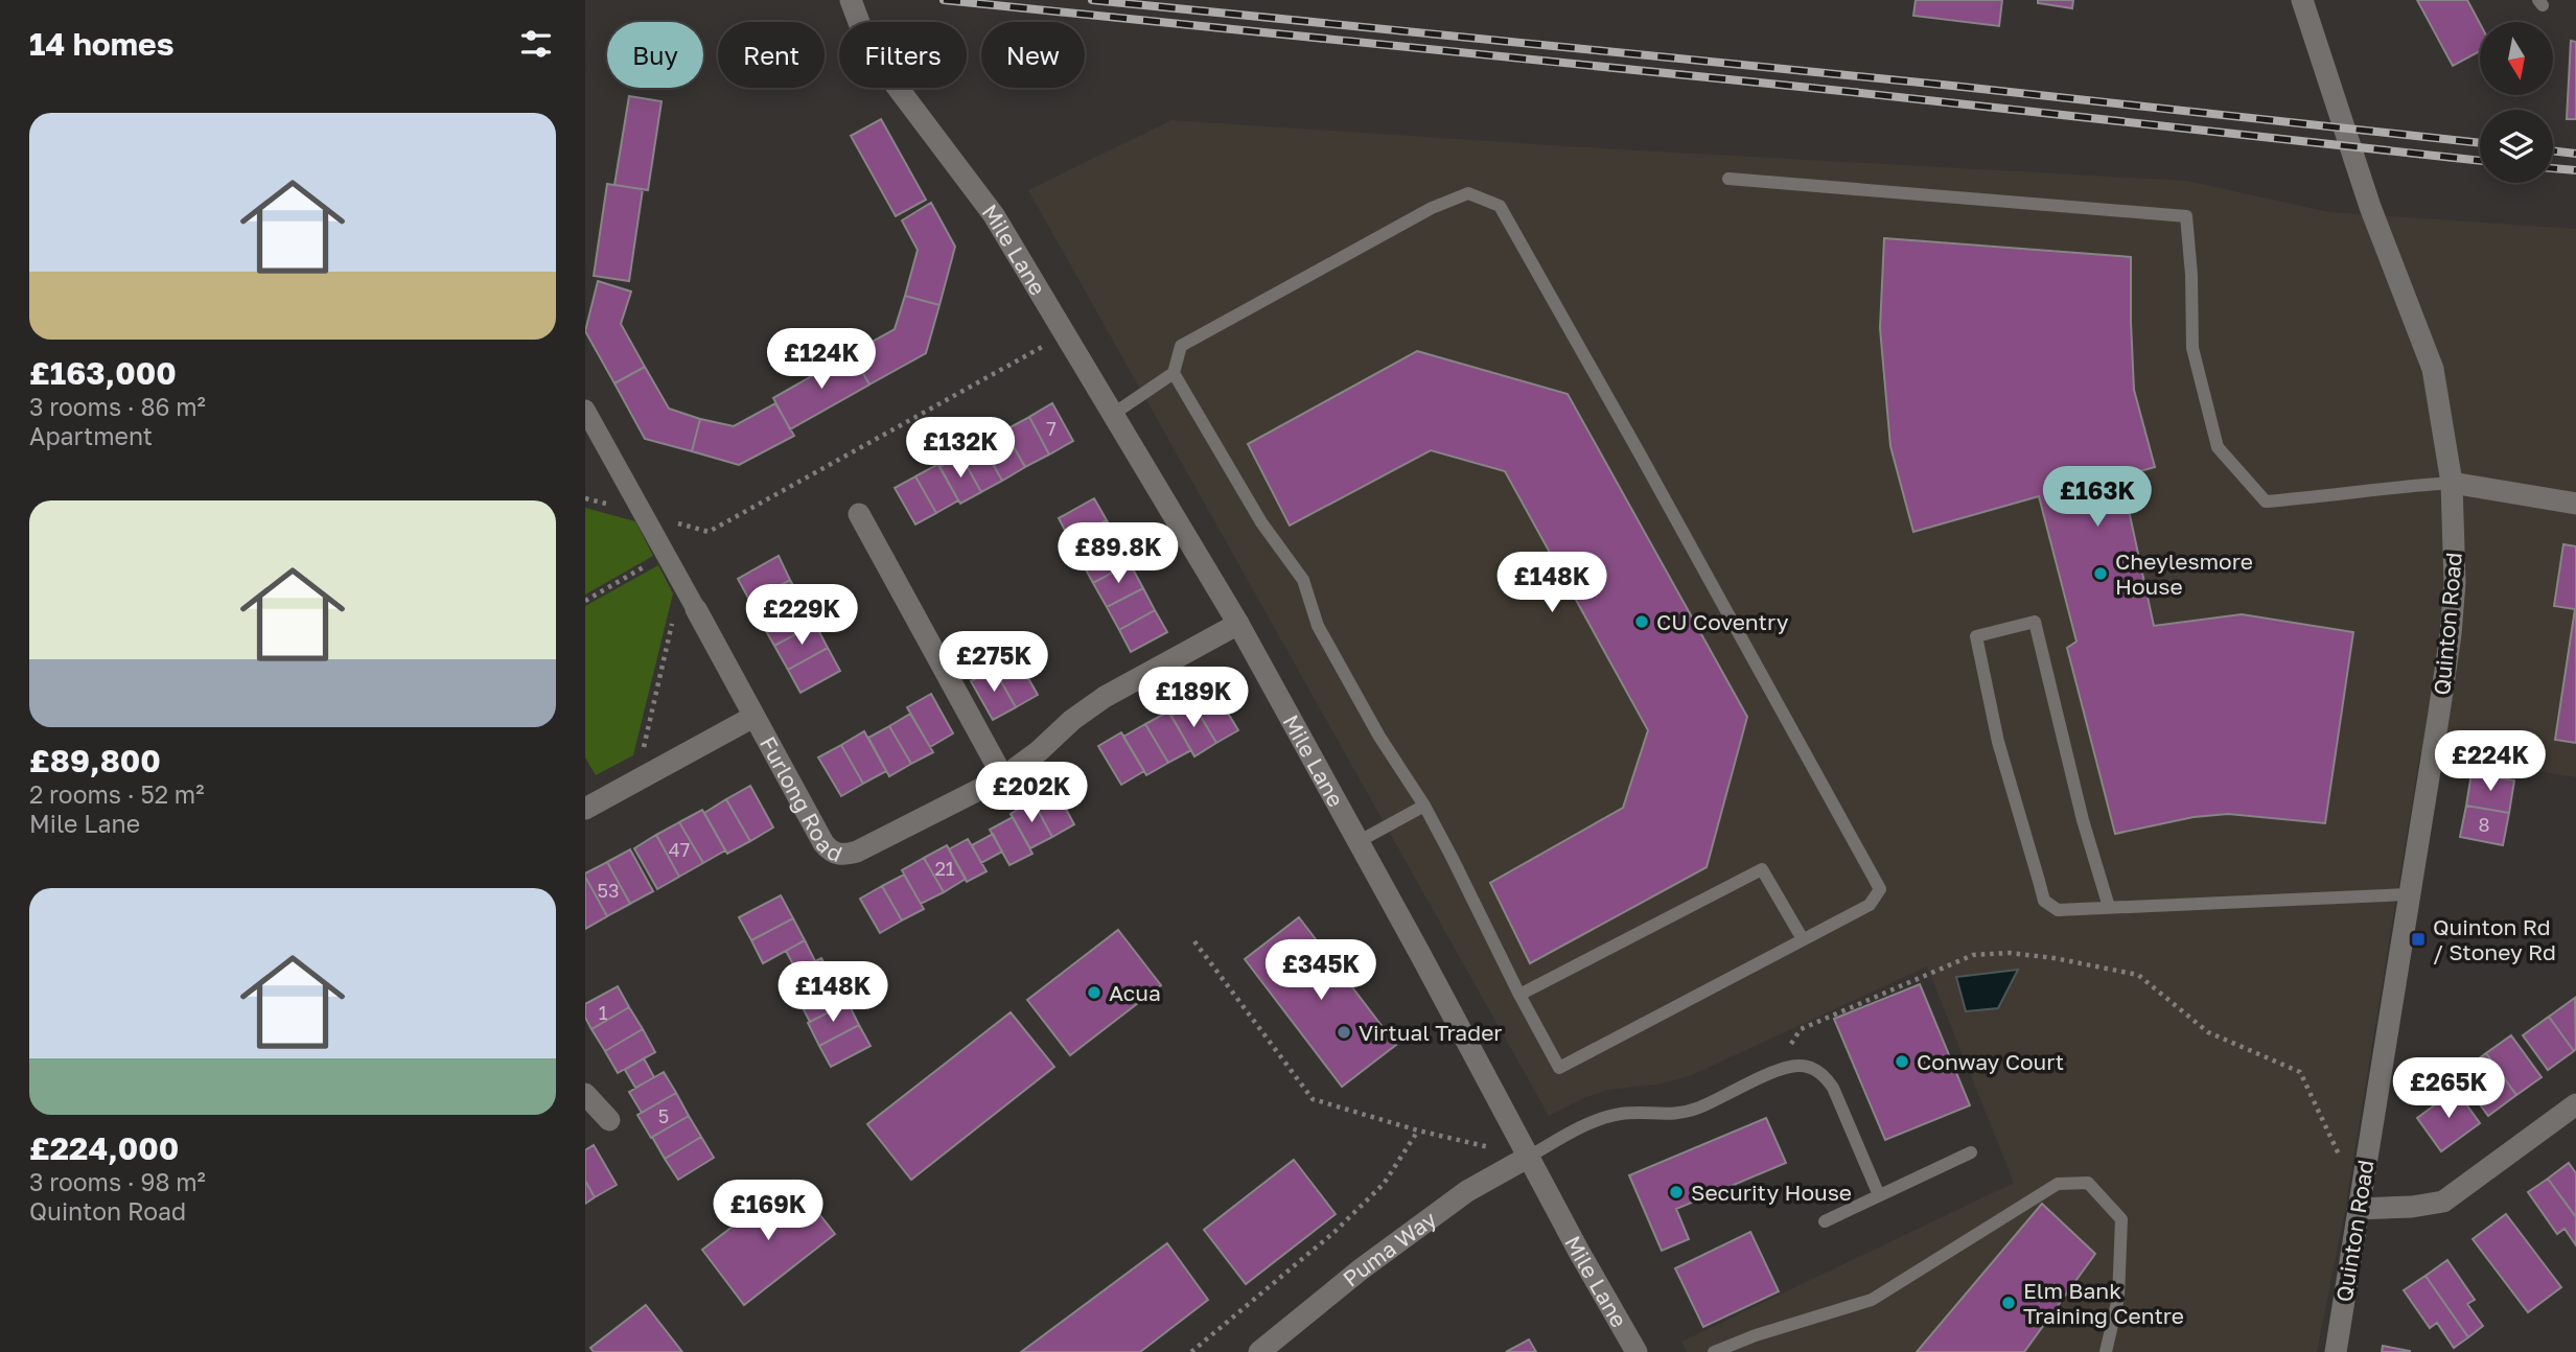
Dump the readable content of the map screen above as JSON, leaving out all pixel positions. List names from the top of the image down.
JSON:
{
  "streets": {
    "street": [
      "Mile Lane",
      "Quinton Road",
      "Furlong Road",
      "Puma Way"
    ]
  },
  "crossings": [
    ["Mile Lane", "Furlong Road"],
    ["Mile Lane", "Puma Way"]
  ],
  "places": {
    "other": [
      "Cheylesmore House",
      "CU Coventry",
      "Acua",
      "Virtual Trader",
      "Conway Court",
      "Security House",
      "Elm Bank Training Centre"
    ],
    "transit": ["Quinton Rd / Stoney Rd"]
  },
  "house_numbers": [
    "7",
    "8",
    "47",
    "21",
    "53",
    "1",
    "5"
  ],
  "north": "bottom",
  "page": {
    "heading": "14 homes",
    "chip": [
      "Buy",
      "Rent",
      "Filters",
      "New"
    ],
    "list": [
      {
        "name": "£163,000",
        "note": "3 rooms · 86 m² · Apartment"
      },
      {
        "name": "£89,800",
        "note": "2 rooms · 52 m² · Mile Lane"
      },
      {
        "name": "£224,000",
        "note": "3 rooms · 98 m² · Quinton Road"
      }
    ],
    "price": [
      "£124K",
      "£132K",
      "£163K",
      "£89.8K",
      "£148K",
      "£229K",
      "£275K",
      "£189K",
      "£224K",
      "£202K",
      "£345K",
      "£148K",
      "£265K",
      "£169K"
    ]
  }
}
